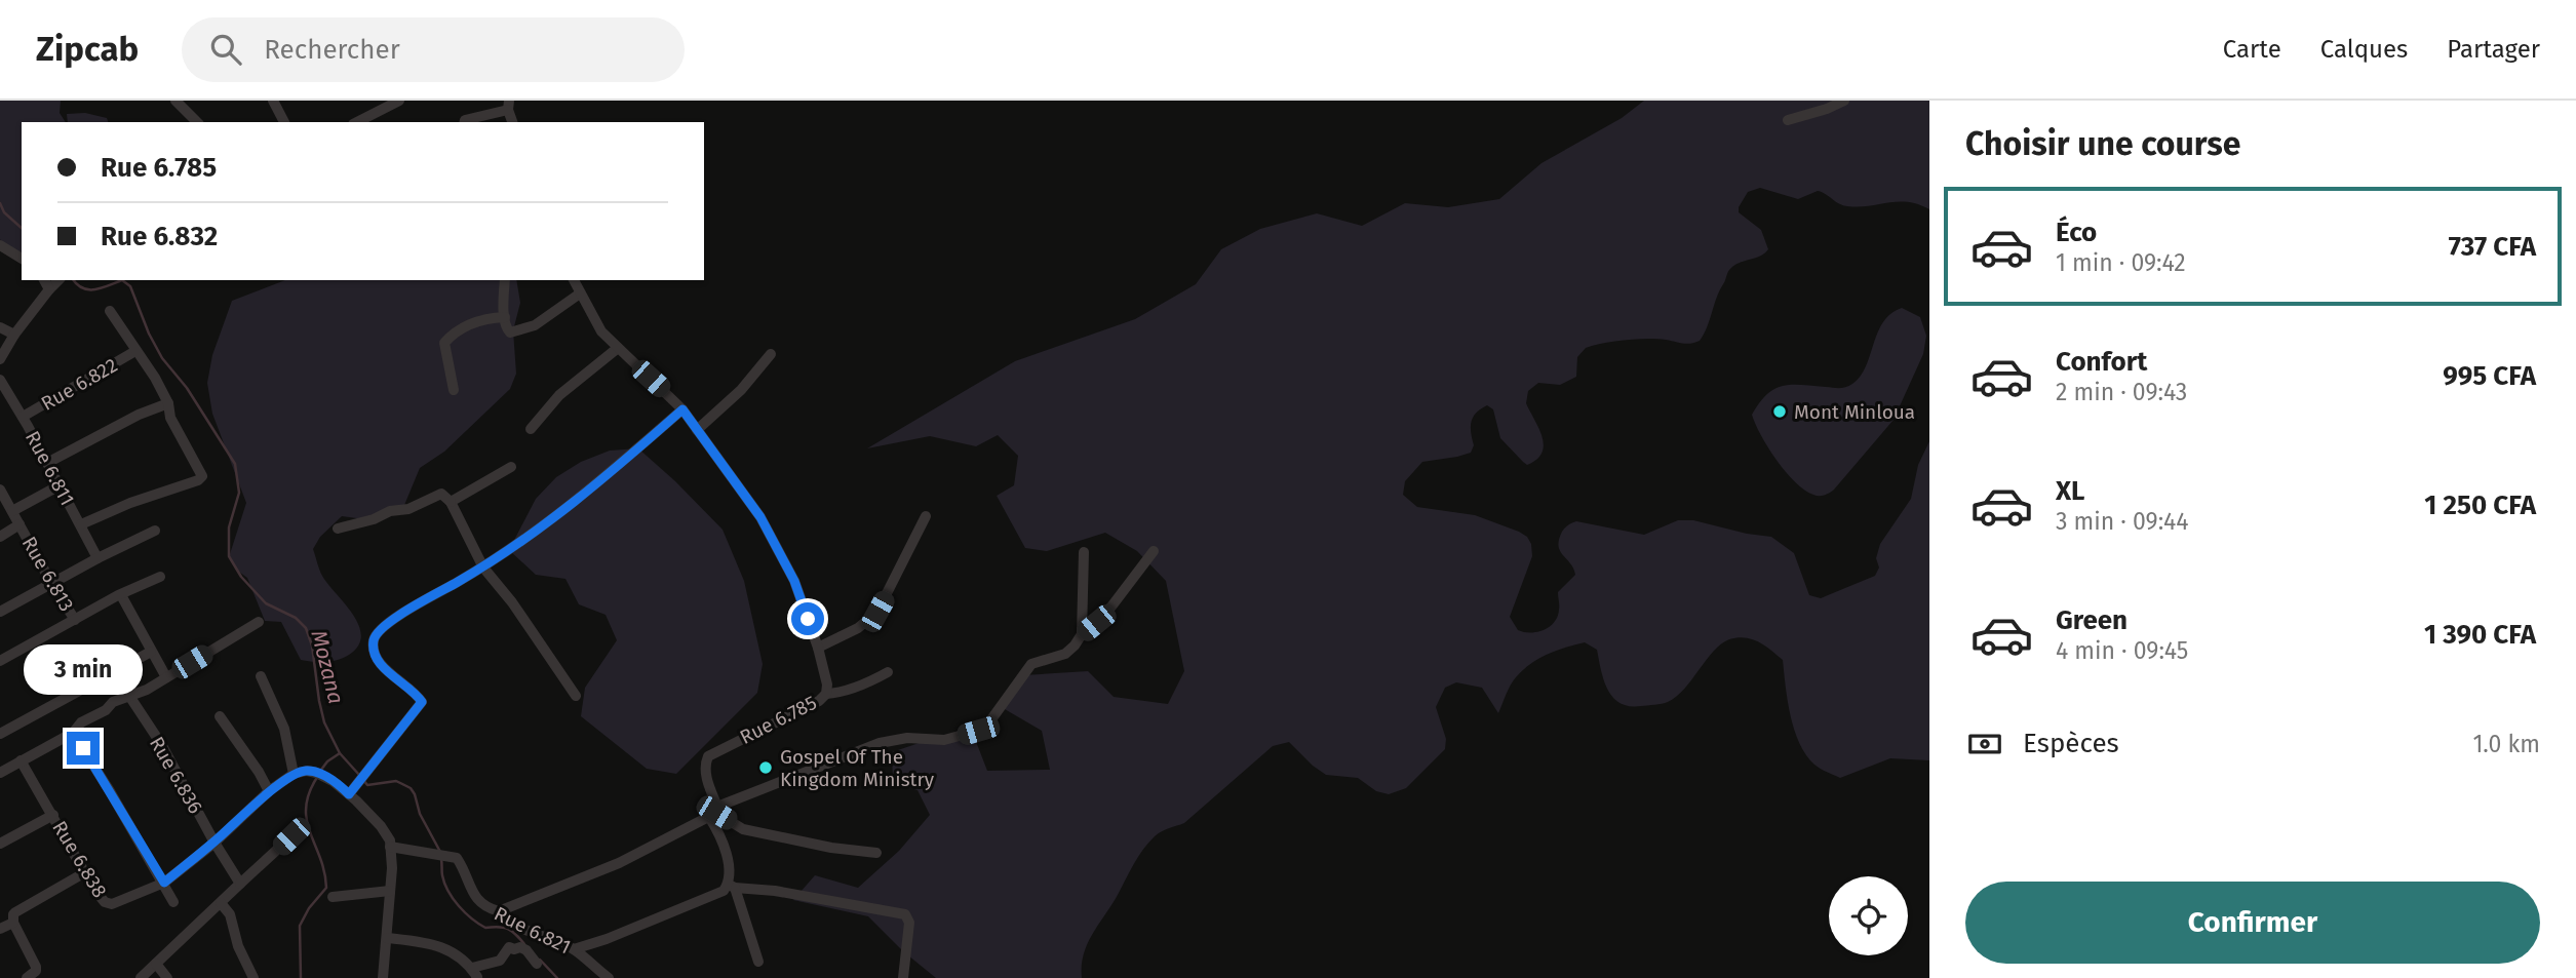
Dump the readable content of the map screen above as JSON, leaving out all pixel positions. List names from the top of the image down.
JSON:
{
  "streets": {
    "street": [
      "Rue 6.822",
      "Rue 6.811",
      "Rue 6.813",
      "Rue 6.785",
      "Rue 6.836",
      "Rue 6.838",
      "Rue 6.821"
    ]
  },
  "crossings": [
    ["Rue 6.822", "Rue 6.811"],
    ["Rue 6.836", "Rue 6.838"]
  ],
  "water": ["Mozana"],
  "places": ["Mont Minloua", "Gospel Of The Kingdom Ministry"],
  "page": {
    "header": "Zipcab",
    "search": "Rechercher",
    "nav": ["Carte", "Calques", "Partager"],
    "heading": "Choisir une course",
    "banner": ["Rue 6.785", "Rue 6.832"],
    "list": [
      {
        "name": "Éco",
        "note": "1 min · 09:42",
        "value": "737 CFA"
      },
      {
        "name": "Confort",
        "note": "2 min · 09:43",
        "value": "995 CFA"
      },
      {
        "name": "XL",
        "note": "3 min · 09:44",
        "value": "1 250 CFA"
      },
      {
        "name": "Green",
        "note": "4 min · 09:45",
        "value": "1 390 CFA"
      }
    ],
    "bubble": "3 min",
    "pay": ["Espèces", "1.0 km"],
    "buttons": "Confirmer"
  }
}
